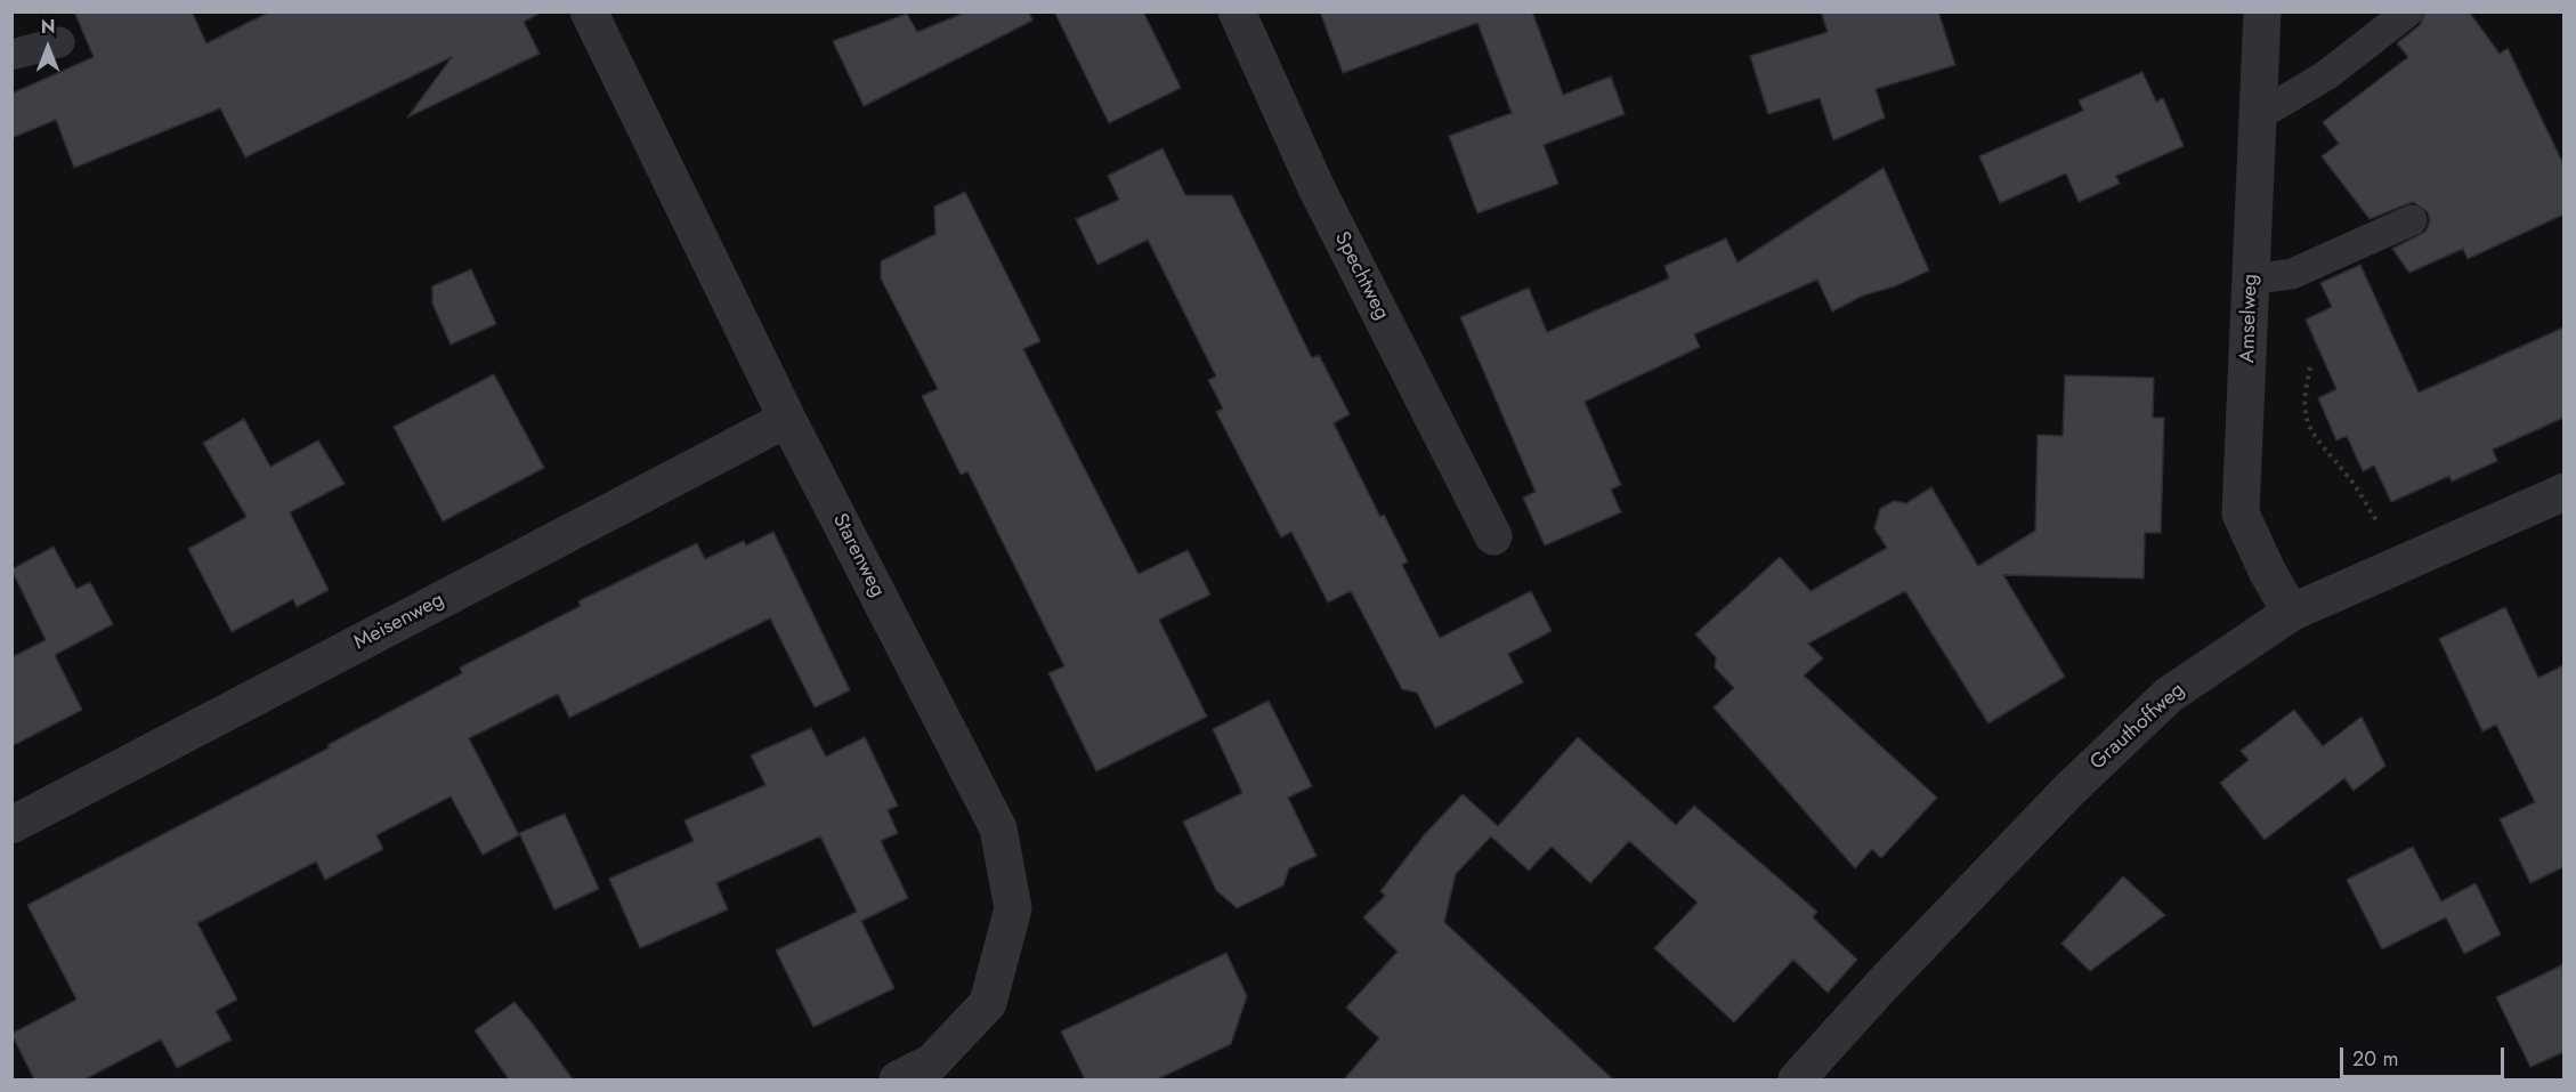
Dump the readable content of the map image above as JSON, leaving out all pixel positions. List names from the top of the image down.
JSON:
{
  "streets": {
    "street": [
      "Spechtweg",
      "Amselweg",
      "Starenweg",
      "Meisenweg",
      "Grauthoffweg"
    ]
  },
  "crossings": [
    ["Amselweg", "Grauthoffweg"],
    ["Starenweg", "Meisenweg"]
  ],
  "scale_bar": "20 m",
  "north": "top"
}
